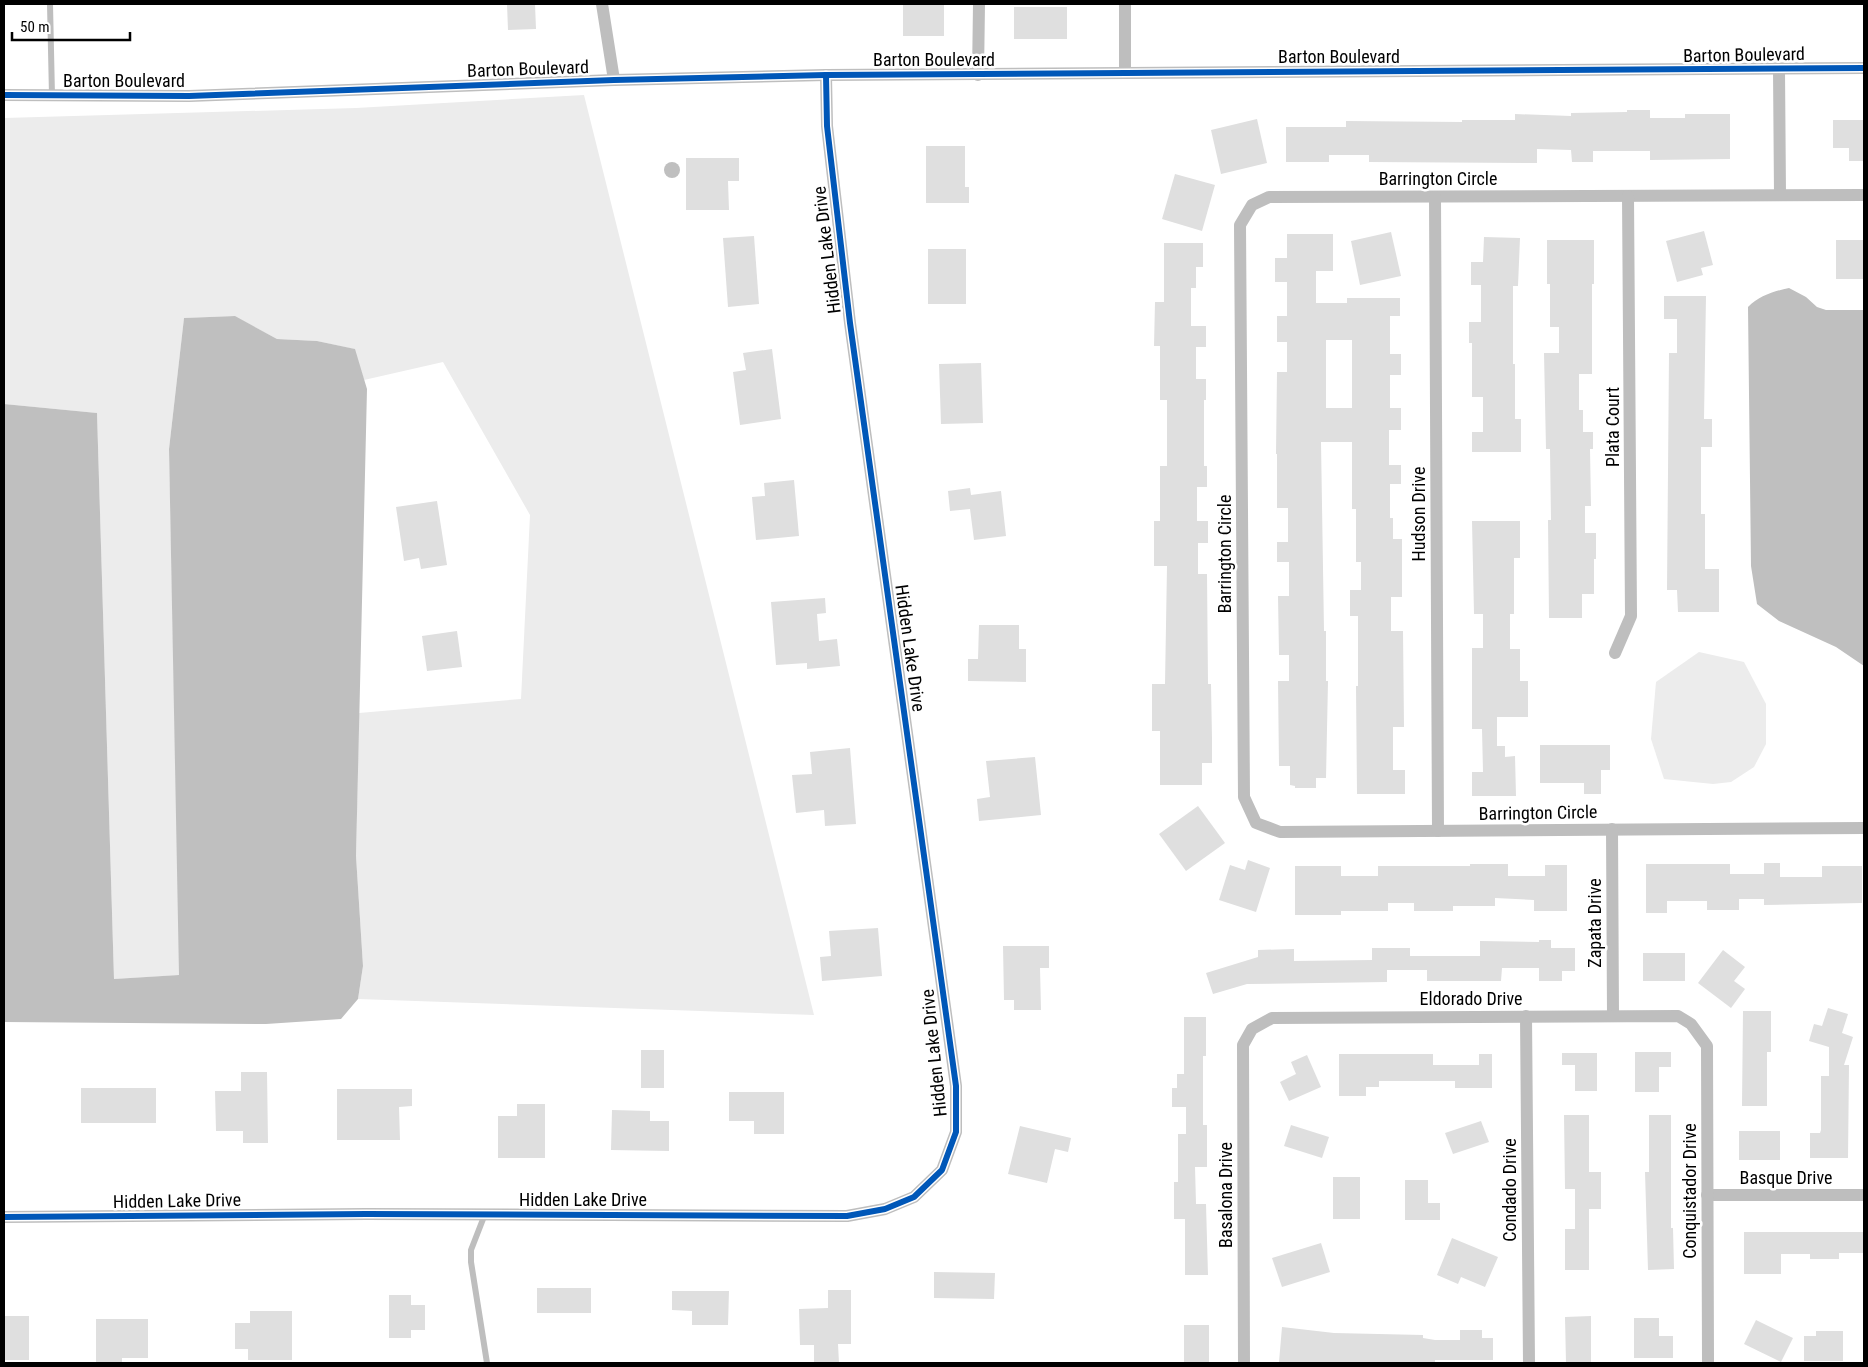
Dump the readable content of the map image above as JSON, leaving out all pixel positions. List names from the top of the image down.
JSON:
{
  "streets": {
    "street": [
      "Barton Boulevard",
      "Barrington Circle",
      "Hidden Lake Drive",
      "Plata Court",
      "Hudson Drive",
      "Zapata Drive",
      "Eldorado Drive",
      "Basque Drive",
      "Condado Drive",
      "Conquistador Drive",
      "Basalona Drive"
    ]
  },
  "crossings": [
    ["Barton Boulevard", "Hidden Lake Drive"],
    ["Barrington Circle", "Plata Court"],
    ["Barrington Circle", "Hudson Drive"],
    ["Barrington Circle", "Zapata Drive"],
    ["Zapata Drive", "Eldorado Drive"],
    ["Eldorado Drive", "Condado Drive"],
    ["Eldorado Drive", "Conquistador Drive"],
    ["Eldorado Drive", "Basalona Drive"],
    ["Basque Drive", "Conquistador Drive"]
  ],
  "scale_bar": "50 m"
}
